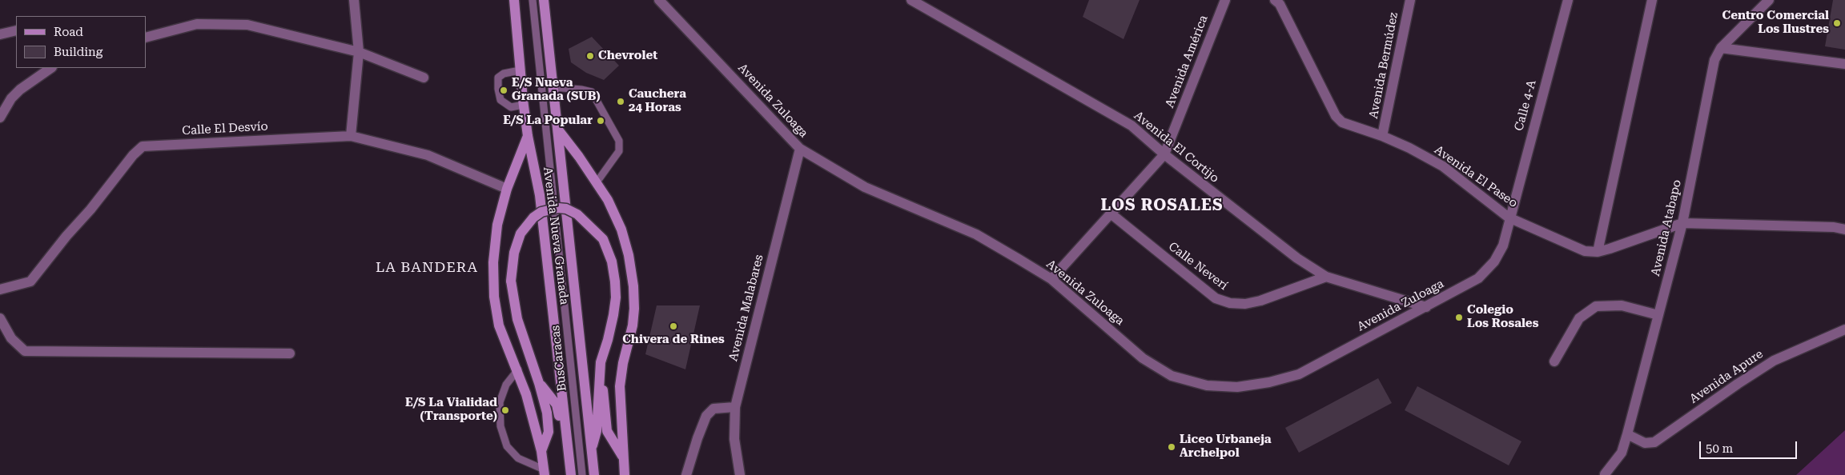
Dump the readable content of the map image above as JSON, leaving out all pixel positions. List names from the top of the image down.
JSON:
{
  "streets": {
    "main road": ["Avenida Nueva Granada"],
    "street": [
      "Avenida América",
      "Avenida Bermúdez",
      "Avenida Zuloaga",
      "Calle 4-A",
      "Calle El Desvío",
      "Avenida El Cortijo",
      "Avenida El Paseo",
      "Avenida Atabapo",
      "Calle Neverí",
      "Avenida Malabares",
      "Avenida Apure"
    ],
    "lane": ["BusCaracas"]
  },
  "crossings": [
    ["Avenida América", "Avenida Zuloaga"],
    ["Avenida América", "Avenida El Cortijo"],
    ["Avenida América", "Calle Neverí"],
    ["Avenida Bermúdez", "Avenida El Paseo"],
    ["Avenida Zuloaga", "Calle 4-A"],
    ["Avenida Zuloaga", "Avenida El Cortijo"],
    ["Avenida Zuloaga", "Avenida El Paseo"],
    ["Avenida Zuloaga", "Avenida Malabares"],
    ["Calle 4-A", "Avenida El Paseo"],
    ["Avenida El Cortijo", "Calle Neverí"],
    ["Avenida El Paseo", "Avenida Atabapo"],
    ["Avenida Atabapo", "Avenida Apure"]
  ],
  "districts": ["LOS ROSALES", "LA BANDERA"],
  "places": [
    "Centro Comercial Los Ilustres",
    "Chevrolet",
    "E/S Nueva Granada (SUB)",
    "Cauchera 24 Horas",
    "E/S La Popular",
    "Colegio Los Rosales",
    "Chivera de Rines",
    "E/S La Vialidad (Transporte)",
    "Liceo Urbaneja Archelpol"
  ],
  "legend": ["Road", "Building"],
  "scale_bar": "50 m"
}
